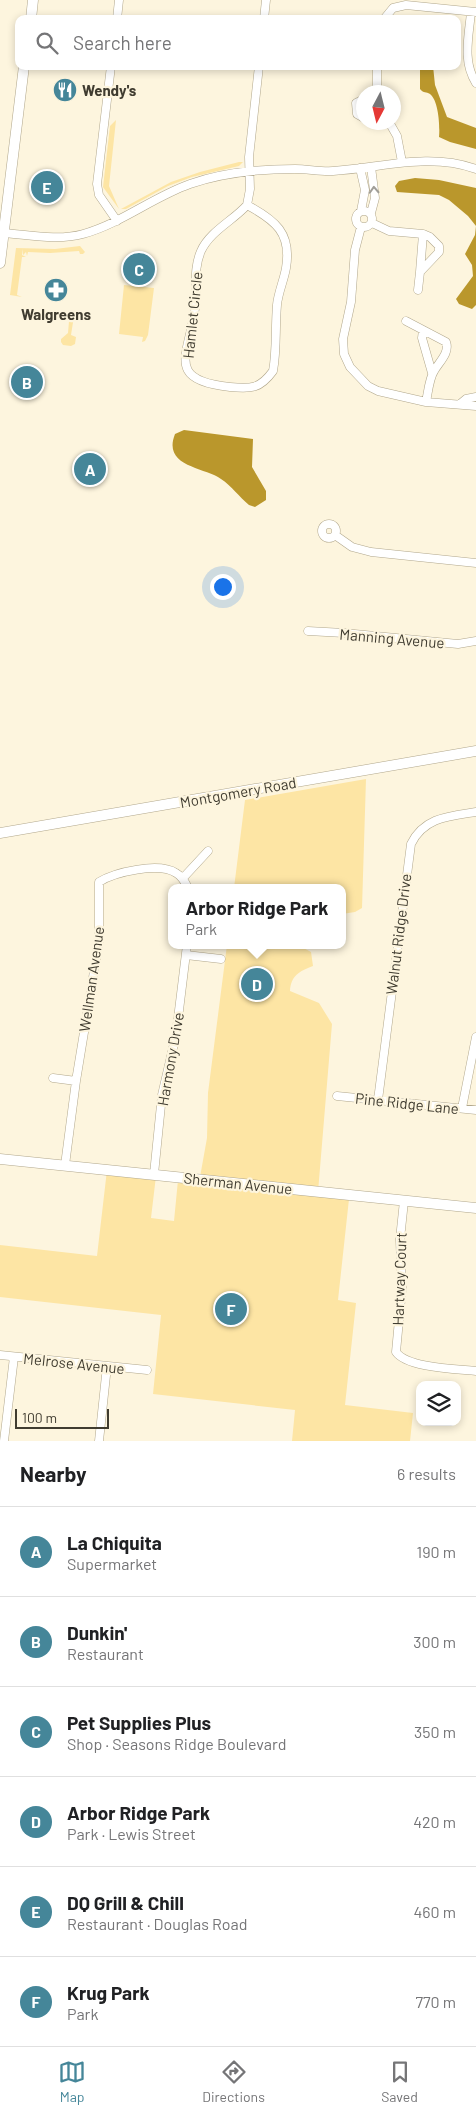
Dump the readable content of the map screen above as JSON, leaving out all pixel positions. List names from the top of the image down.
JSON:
{
  "streets": {
    "street": [
      "Hamlet Circle",
      "Manning Avenue",
      "Montgomery Road",
      "Walnut Ridge Drive",
      "Wellman Avenue",
      "Harmony Drive",
      "Pine Ridge Lane",
      "Sherman Avenue",
      "Hartway Court",
      "Melrose Avenue"
    ]
  },
  "crossings": [
    ["Walnut Ridge Drive", "Pine Ridge Lane"],
    ["Wellman Avenue", "Sherman Avenue"],
    ["Harmony Drive", "Sherman Avenue"],
    ["Sherman Avenue", "Hartway Court"]
  ],
  "places": {
    "restaurant": ["Wendy's"],
    "pharmacy": ["Walgreens"]
  },
  "scale_bar": "100 m",
  "north": "bottom",
  "page": {
    "search": "Search here",
    "pins": [
      "E",
      "C",
      "B",
      "A",
      "D",
      "F"
    ],
    "popup": ["Arbor Ridge Park", "Park"],
    "scale": "100 m",
    "heading": ["Nearby", "6 results"],
    "list": [
      {
        "mark": "A",
        "name": "La Chiquita",
        "note": "Supermarket",
        "value": "190 m"
      },
      {
        "mark": "B",
        "name": "Dunkin'",
        "note": "Restaurant",
        "value": "300 m"
      },
      {
        "mark": "C",
        "name": "Pet Supplies Plus",
        "note": "Shop · Seasons Ridge Boulevard",
        "value": "350 m"
      },
      {
        "mark": "D",
        "name": "Arbor Ridge Park",
        "note": "Park · Lewis Street",
        "value": "420 m"
      },
      {
        "mark": "E",
        "name": "DQ Grill & Chill",
        "note": "Restaurant · Douglas Road",
        "value": "460 m"
      },
      {
        "mark": "F",
        "name": "Krug Park",
        "note": "Park",
        "value": "770 m"
      }
    ],
    "nav": ["Map", "Directions", "Saved"]
  }
}
